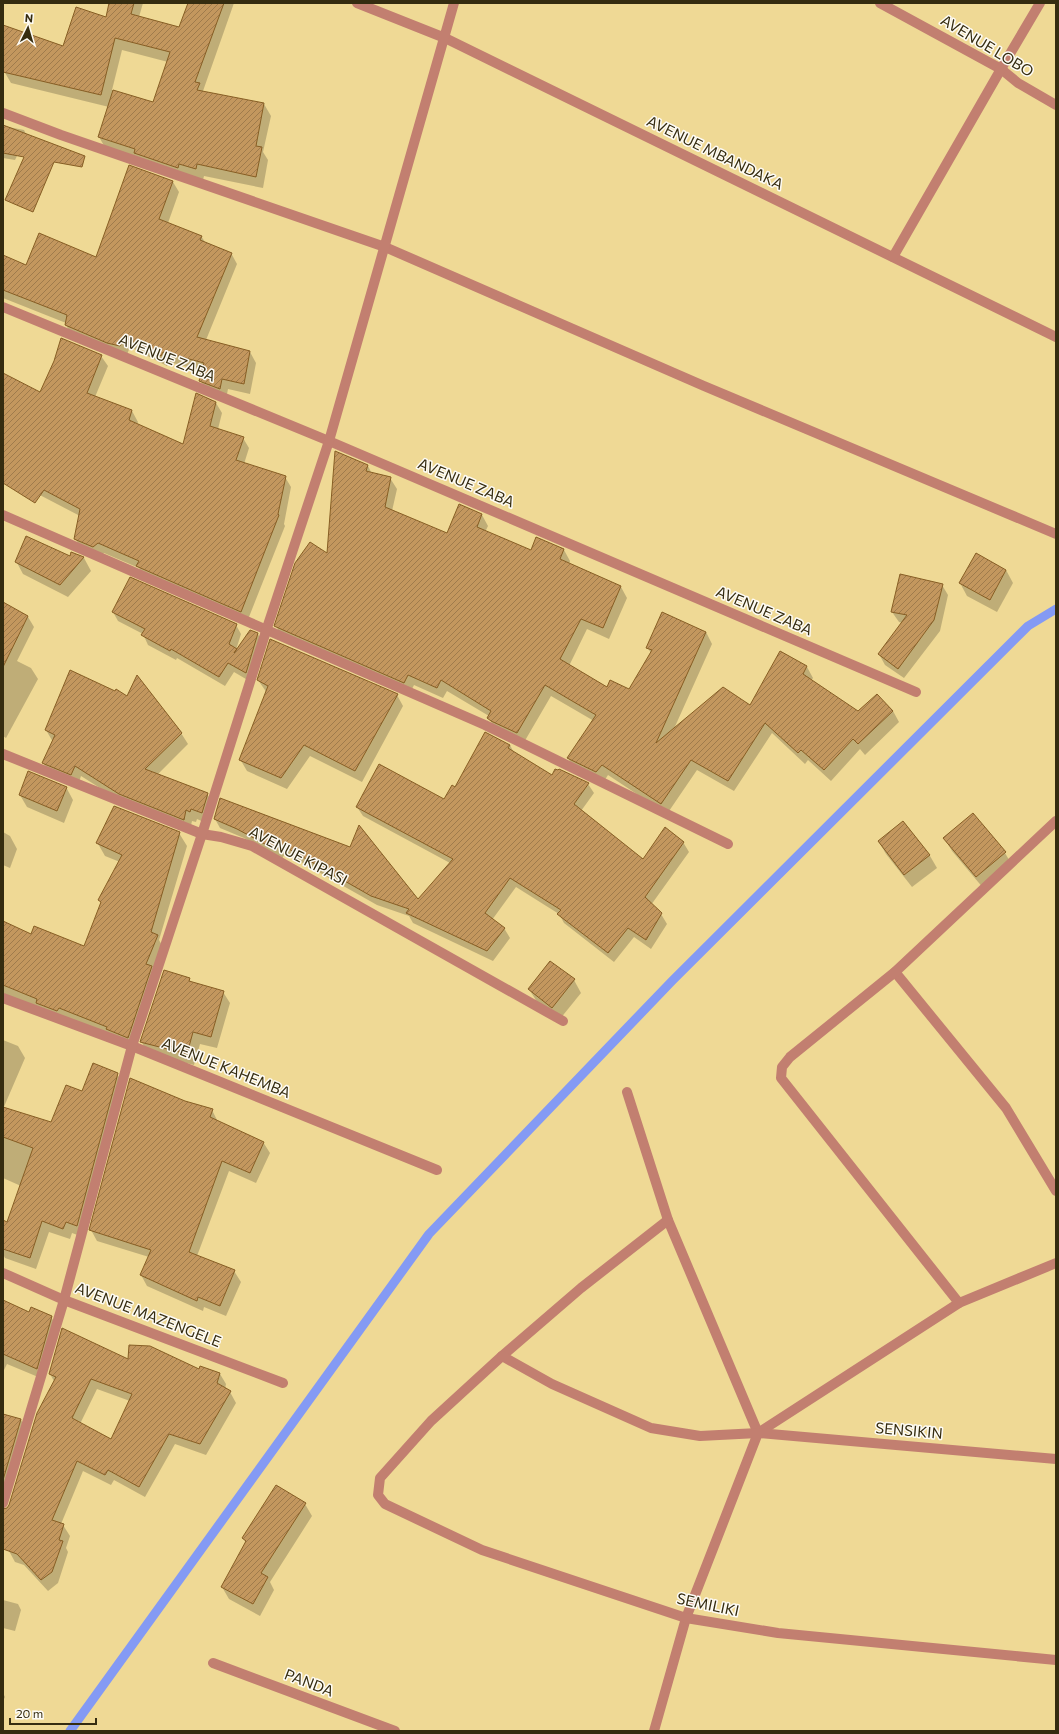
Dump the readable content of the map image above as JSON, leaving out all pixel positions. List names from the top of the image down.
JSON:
{
  "streets": {
    "street": [
      "AVENUE LOBO",
      "AVENUE MBANDAKA",
      "AVENUE ZABA",
      "AVENUE KIPASI",
      "AVENUE KAHEMBA",
      "AVENUE MAZENGELE",
      "SENSIKIN",
      "SEMILIKI",
      "PANDA"
    ]
  },
  "crossings": [
    ["SENSIKIN", "SEMILIKI"]
  ],
  "scale_bar": "20 m",
  "north": "top"
}
